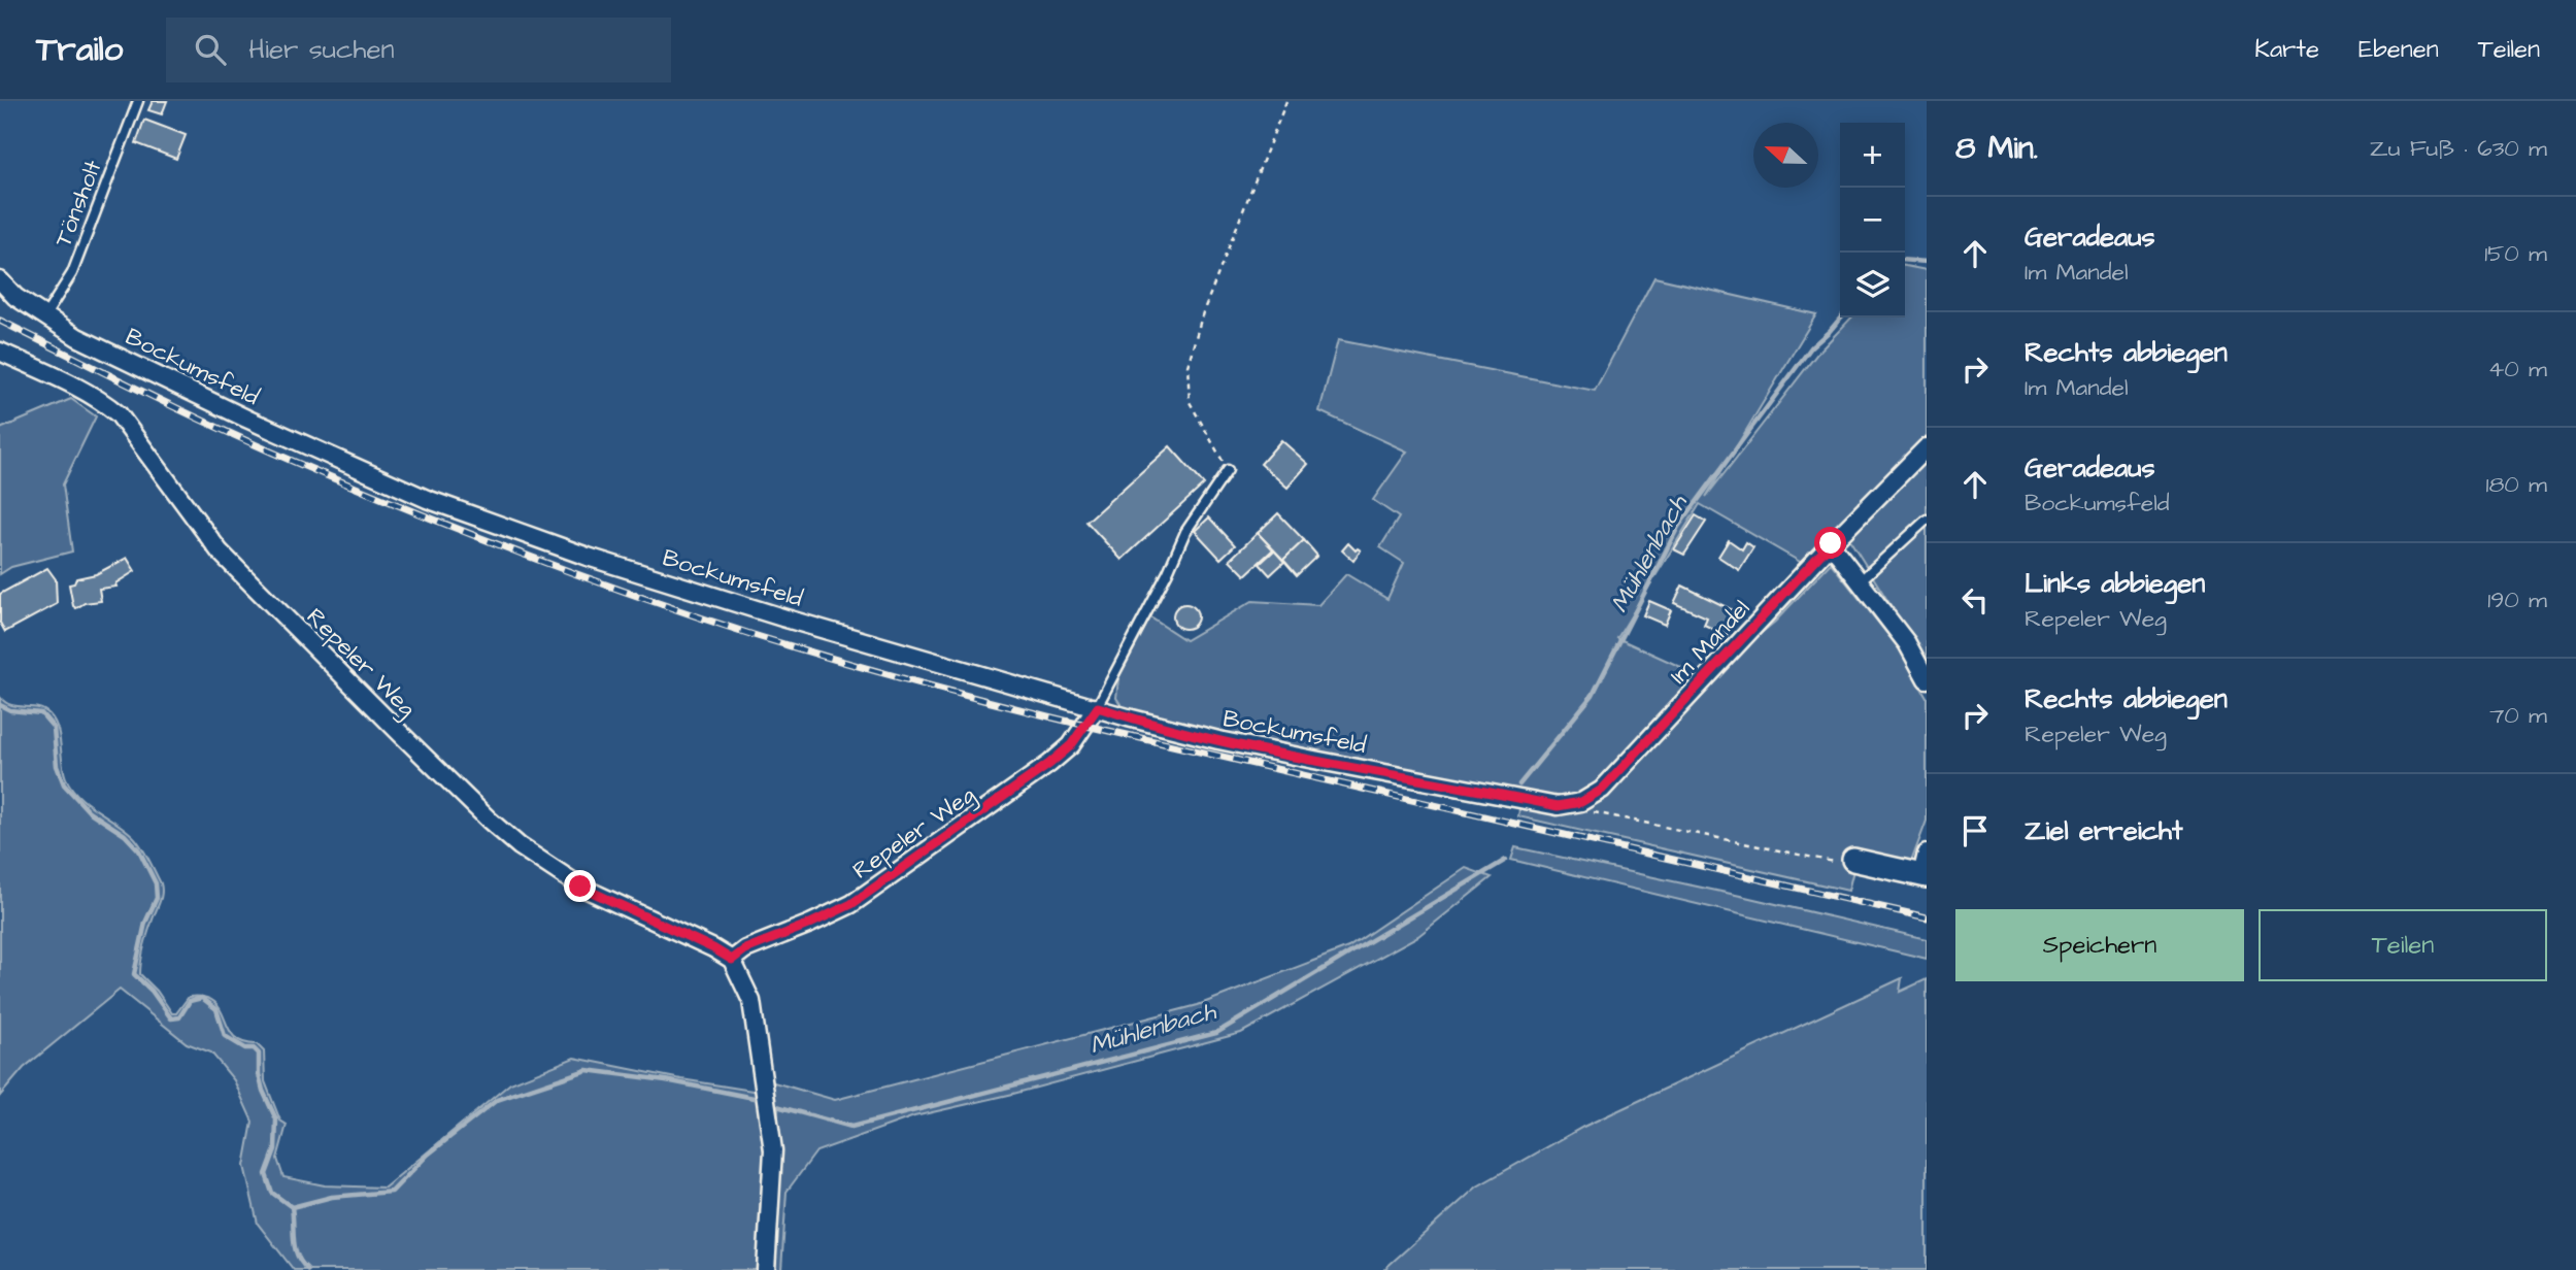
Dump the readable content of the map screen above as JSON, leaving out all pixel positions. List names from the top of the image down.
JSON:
{
  "streets": {
    "street": ["Bockumsfeld", "Im Mandel", "Repeler Weg"],
    "lane": ["Tönsholt"]
  },
  "crossings": [
    ["Tönsholt", "Bockumsfeld"],
    ["Bockumsfeld", "Im Mandel"],
    ["Bockumsfeld", "Repeler Weg"]
  ],
  "water": ["Mühlenbach"],
  "north": "left",
  "page": {
    "header": "Trailo",
    "search": "Hier suchen",
    "nav": ["Karte", "Ebenen", "Teilen"],
    "heading": ["8 Min.", "Zu Fuß · 630 m"],
    "map_buttons": ["+", "−"],
    "list": [
      ["Geradeaus", "Im Mandel", "150 m"],
      ["Rechts abbiegen", "Im Mandel", "40 m"],
      ["Geradeaus", "Bockumsfeld", "180 m"],
      ["Links abbiegen", "Repeler Weg", "190 m"],
      ["Rechts abbiegen", "Repeler Weg", "70 m"],
      "Ziel erreicht"
    ],
    "buttons": ["Speichern", "Teilen"]
  }
}
